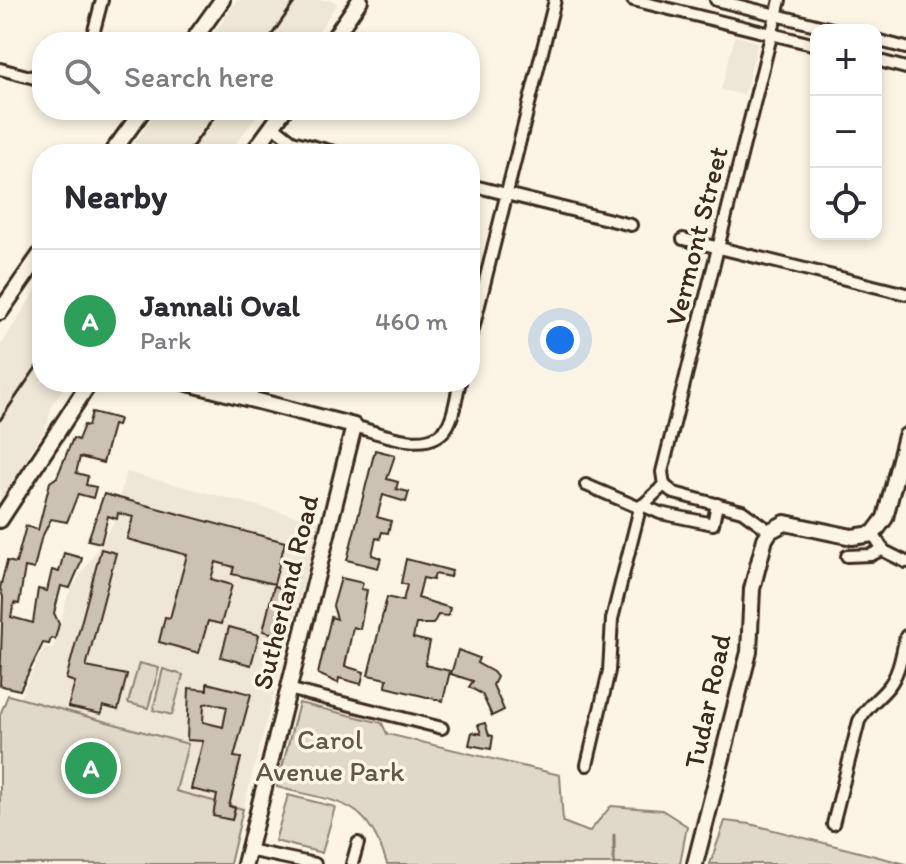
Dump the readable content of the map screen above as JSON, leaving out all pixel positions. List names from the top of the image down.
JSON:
{
  "streets": {
    "street": ["Vermont Street", "Sutherland Road", "Tudar Road"]
  },
  "parks": ["Carol Avenue Park"],
  "page": {
    "map_buttons": ["+", "−"],
    "search": "Search here",
    "heading": "Nearby",
    "list": [
      {
        "mark": "A",
        "name": "Jannali Oval",
        "note": "Park",
        "value": "460 m"
      }
    ],
    "pins": "A"
  }
}
